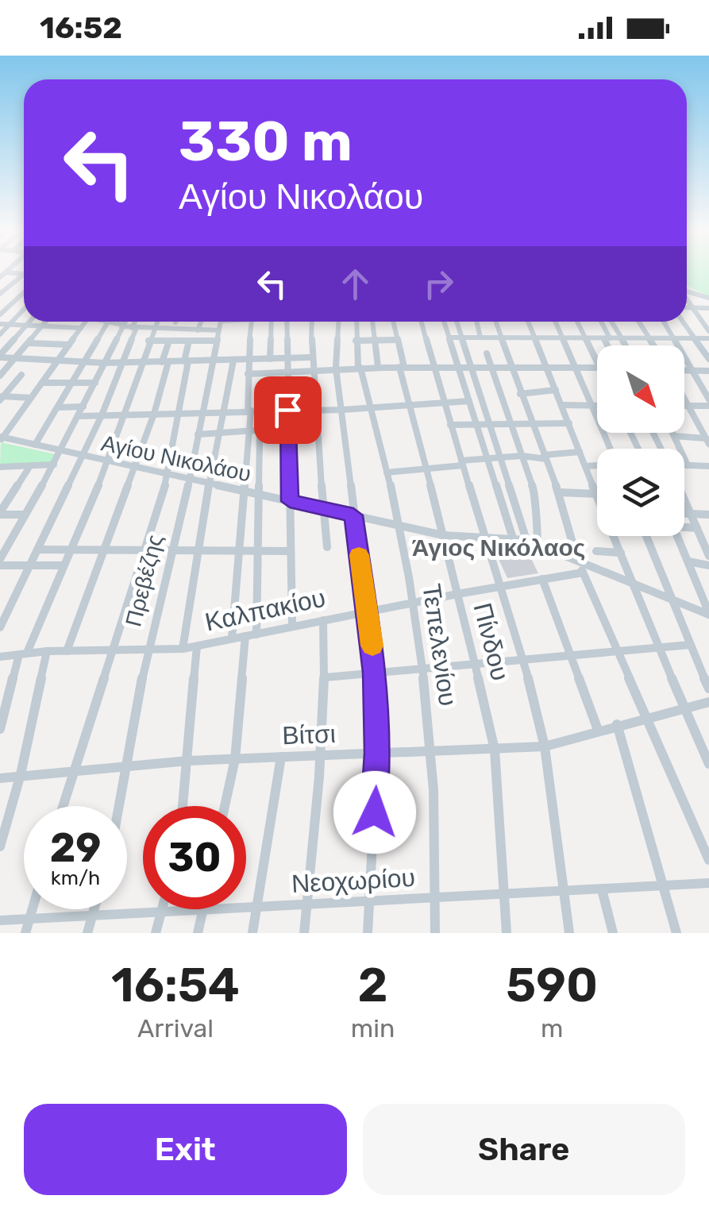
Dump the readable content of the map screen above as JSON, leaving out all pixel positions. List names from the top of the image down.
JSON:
{
  "streets": {
    "street": [
      "Αγίου Νικολάου",
      "Πρεβέζης",
      "Καλπακίου",
      "Πίνδου",
      "Τεπελενίου",
      "Βίτσι",
      "Νεοχωρίου"
    ]
  },
  "crossings": [
    ["Αγίου Νικολάου", "Πρεβέζης"],
    ["Αγίου Νικολάου", "Πίνδου"],
    ["Αγίου Νικολάου", "Τεπελενίου"],
    ["Πρεβέζης", "Καλπακίου"],
    ["Πρεβέζης", "Βίτσι"],
    ["Καλπακίου", "Πίνδου"],
    ["Καλπακίου", "Τεπελενίου"],
    ["Πίνδου", "Βίτσι"],
    ["Πίνδου", "Νεοχωρίου"],
    ["Τεπελενίου", "Βίτσι"],
    ["Τεπελενίου", "Νεοχωρίου"]
  ],
  "districts": ["Άγιος Νικόλαος"],
  "north": "bottom right",
  "page": {
    "status": "16:52",
    "turn": ["330 m", "Αγίου Νικολάου"],
    "speed": "29 km/h",
    "limit": "30",
    "eta": [
      "16:54",
      "Arrival",
      "2",
      "min",
      "590",
      "m"
    ],
    "buttons": ["Exit", "Share"]
  }
}
